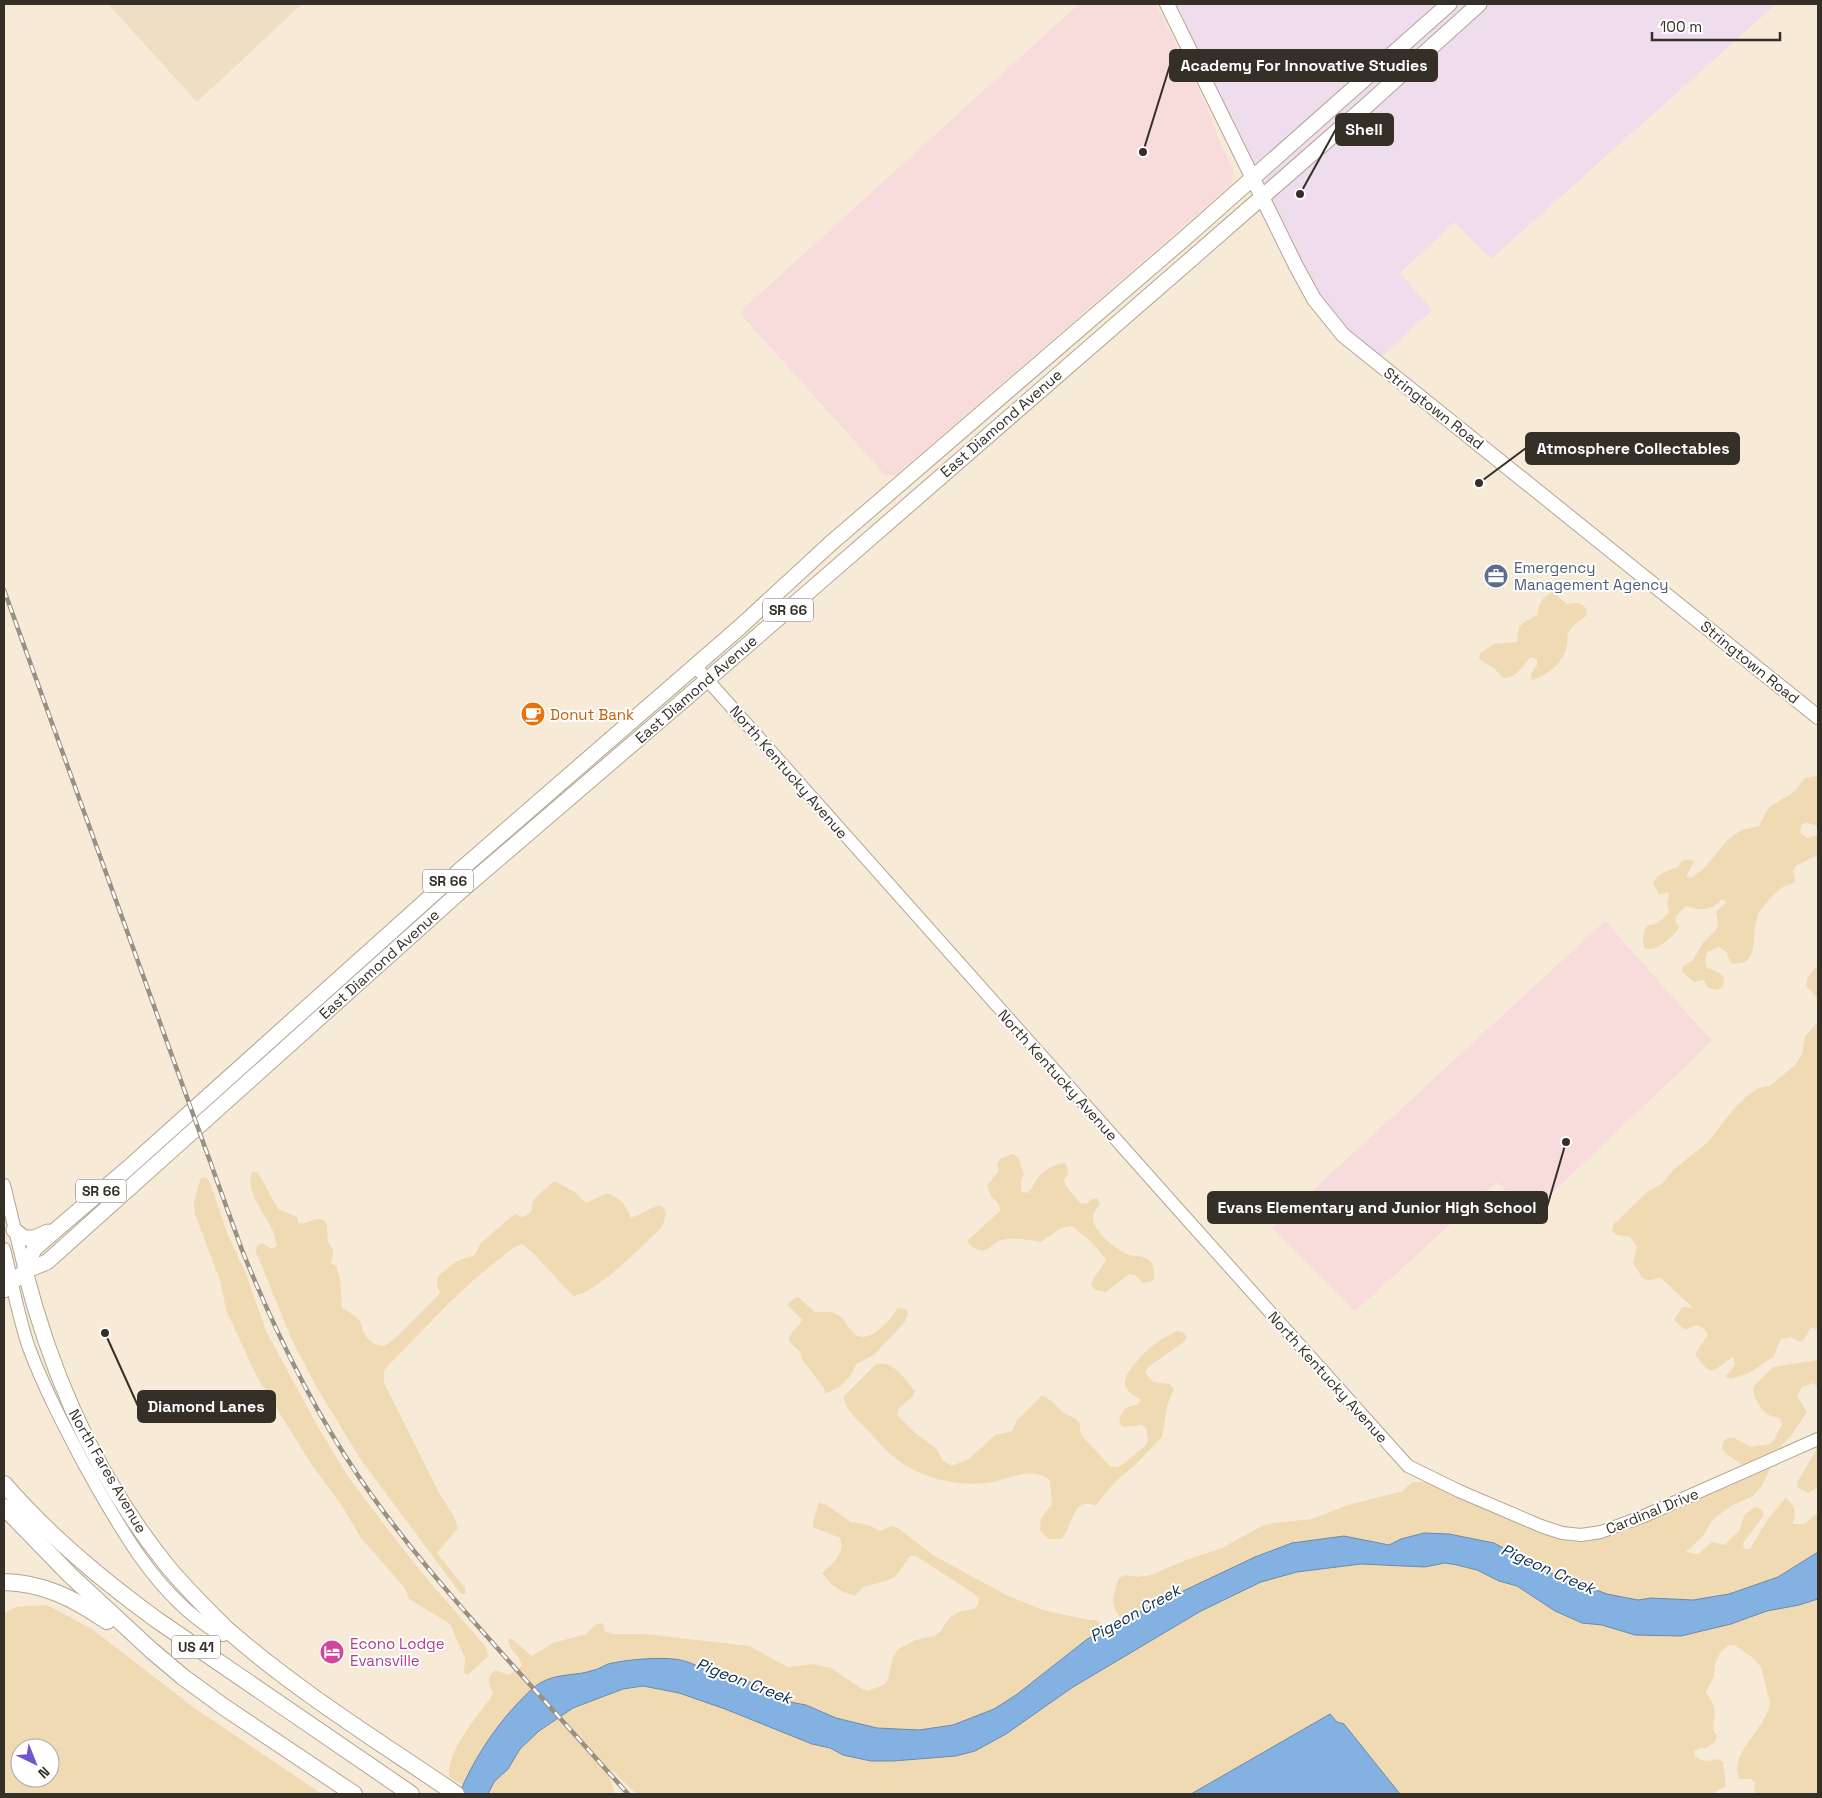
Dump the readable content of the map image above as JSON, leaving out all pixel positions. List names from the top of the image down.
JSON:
{
  "streets": {
    "highway": ["US 41"],
    "main road": [
      "Stringtown Road",
      "East Diamond Avenue",
      "SR 66",
      "North Fares Avenue"
    ],
    "street": ["North Kentucky Avenue", "Cardinal Drive"]
  },
  "crossings": [
    ["Stringtown Road", "East Diamond Avenue"],
    ["East Diamond Avenue", "North Kentucky Avenue"],
    ["East Diamond Avenue", "North Fares Avenue"],
    ["North Kentucky Avenue", "Cardinal Drive"]
  ],
  "water": ["Pigeon Creek"],
  "places": {
    "other": [
      "Academy For Innovative Studies",
      "Shell",
      "Atmosphere Collectables",
      "Evans Elementary and Junior High School",
      "Diamond Lanes"
    ],
    "office": ["Emergency Management Agency"],
    "cafe": ["Donut Bank"],
    "hotel": ["Econo Lodge Evansville"]
  },
  "scale_bar": "100 m",
  "north": "bottom right"
}
